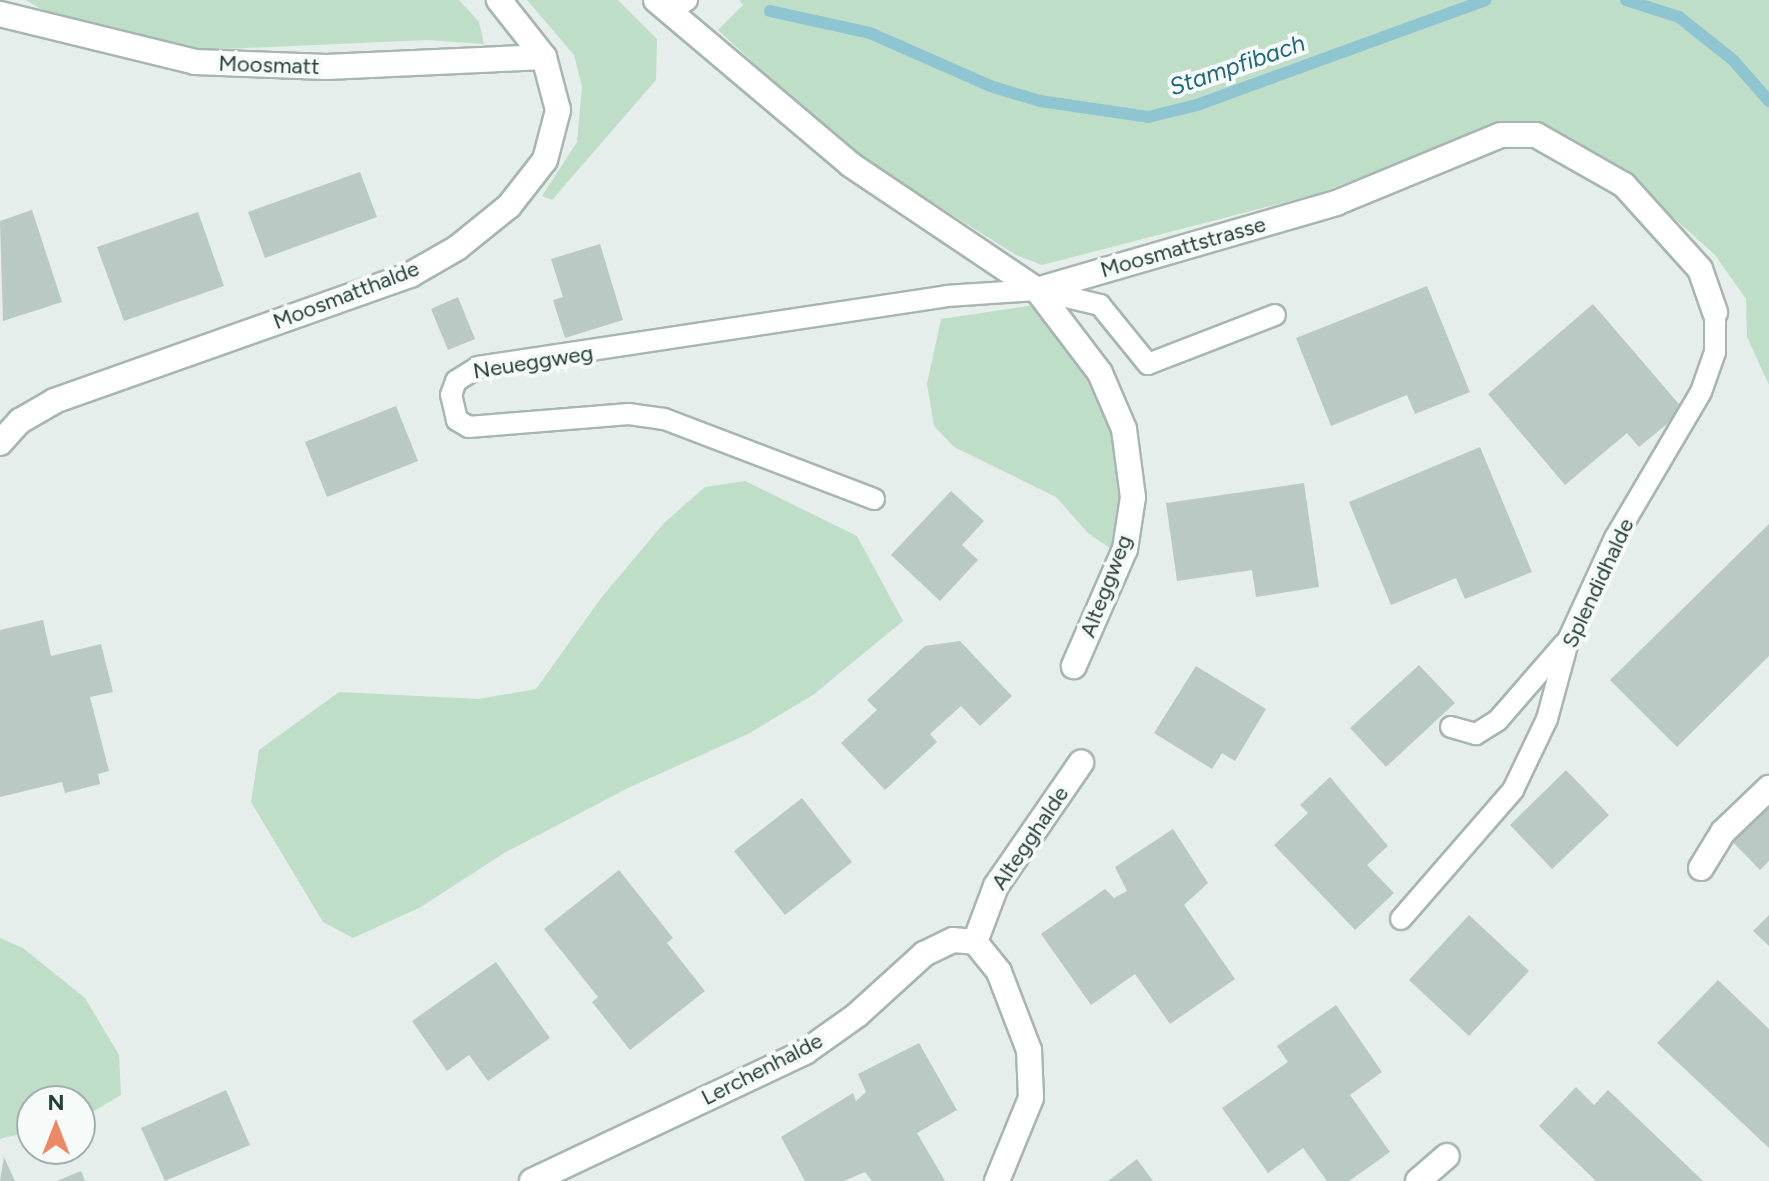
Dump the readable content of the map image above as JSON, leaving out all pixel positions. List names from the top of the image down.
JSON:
{
  "streets": {
    "street": [
      "Moosmatt",
      "Moosmattstrasse",
      "Moosmatthalde",
      "Alteggweg",
      "Altegghalde",
      "Lerchenhalde"
    ],
    "lane": ["Neueggweg", "Splendidhalde"]
  },
  "crossings": [
    ["Moosmatt", "Moosmatthalde"],
    ["Moosmattstrasse", "Neueggweg"],
    ["Moosmattstrasse", "Splendidhalde"],
    ["Moosmattstrasse", "Alteggweg"],
    ["Neueggweg", "Alteggweg"],
    ["Altegghalde", "Lerchenhalde"]
  ],
  "water": ["Stampfibach"],
  "north": "top"
}
